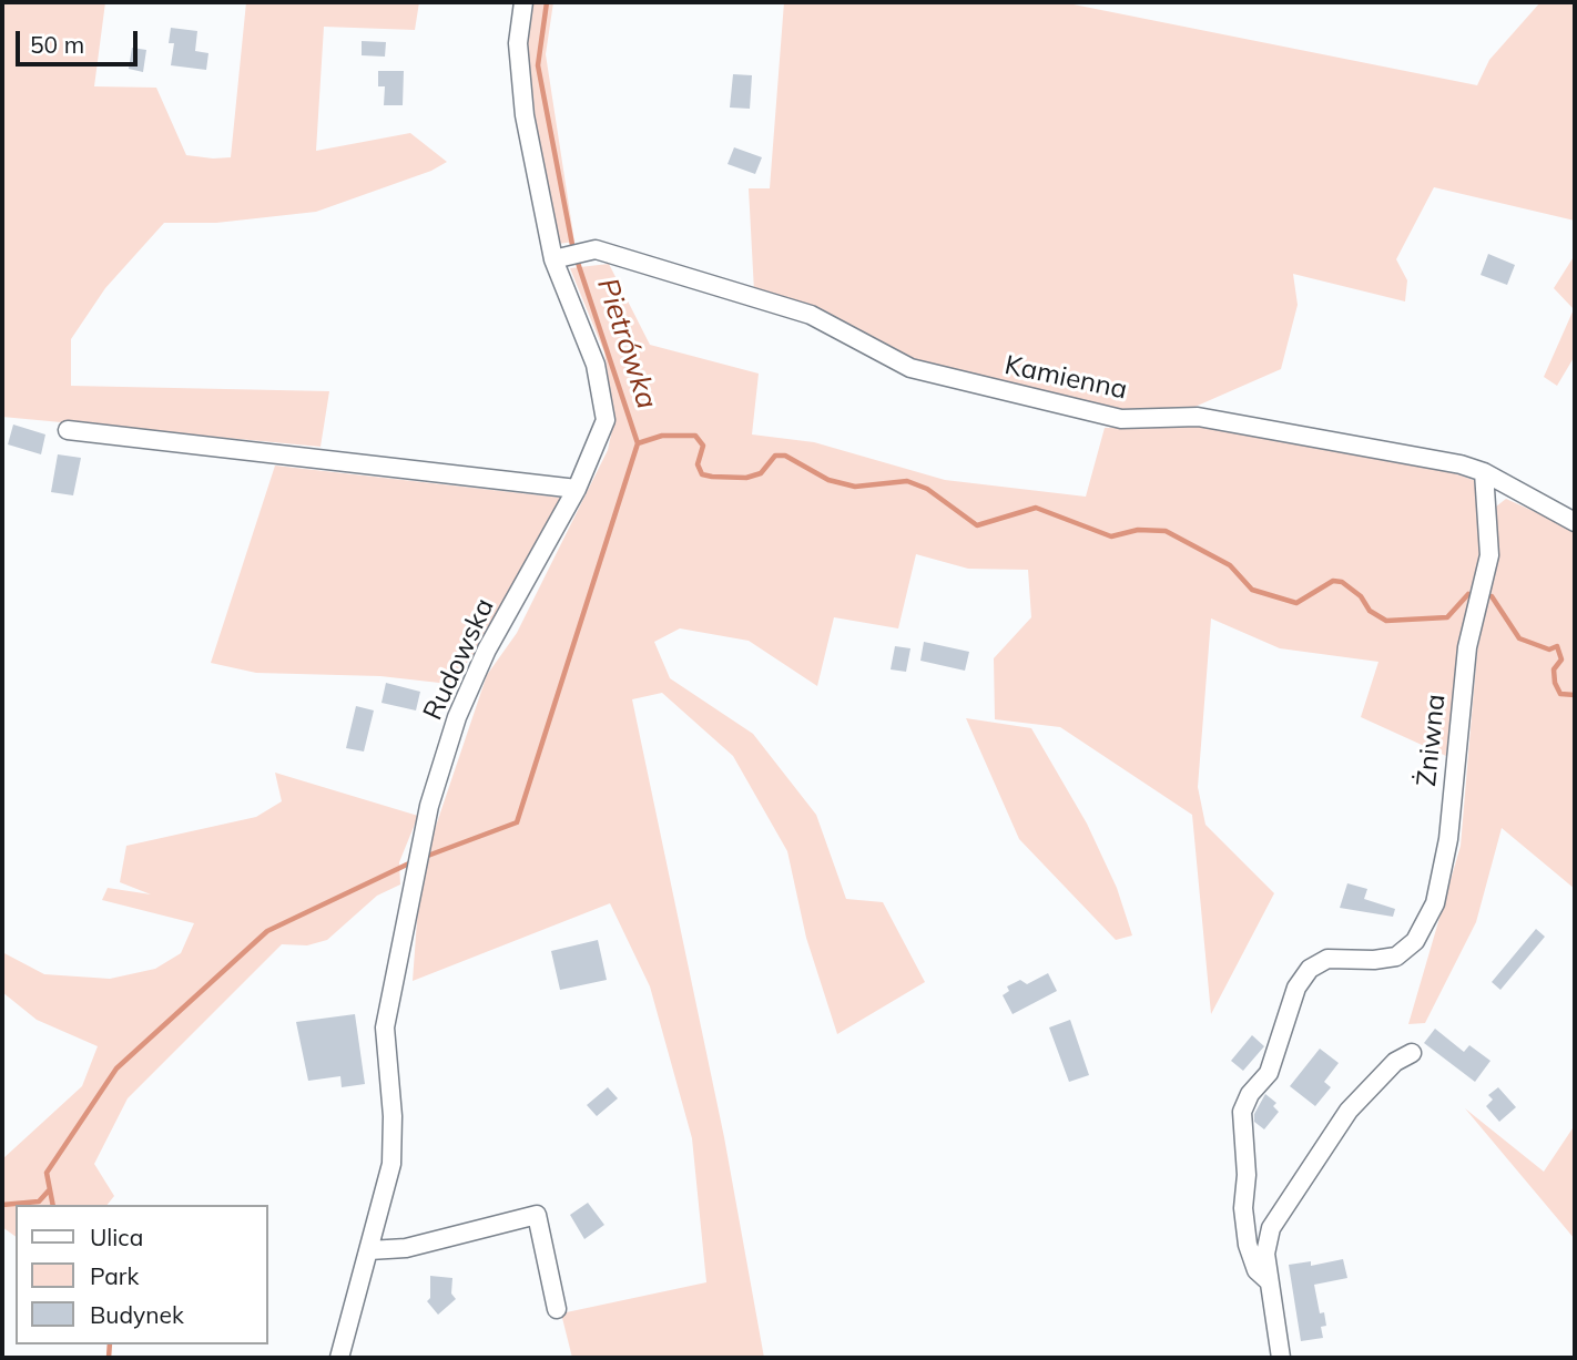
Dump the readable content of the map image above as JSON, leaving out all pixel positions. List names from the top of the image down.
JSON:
{
  "streets": {
    "street": ["Kamienna", "Rudowska", "Żniwna"]
  },
  "crossings": [
    ["Kamienna", "Rudowska"],
    ["Kamienna", "Żniwna"]
  ],
  "water": ["Pietrówka"],
  "legend": ["Ulica", "Park", "Budynek"],
  "scale_bar": "50 m"
}
